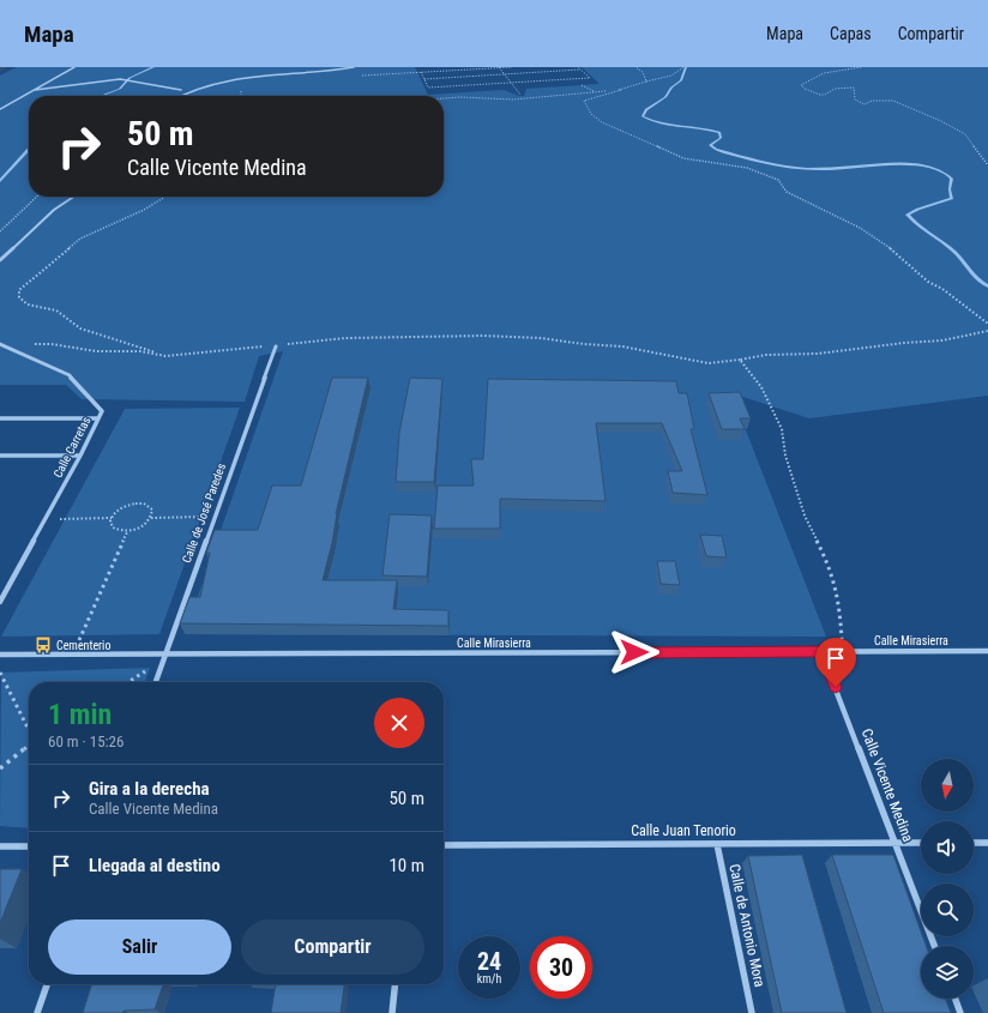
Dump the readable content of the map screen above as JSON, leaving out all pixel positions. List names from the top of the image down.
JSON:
{
  "streets": {
    "street": [
      "Calle Carretas",
      "Calle de José Paredes",
      "Calle Mirasierra",
      "Calle Vicente Medina",
      "Calle Juan Tenorio",
      "Calle de Antonio Mora"
    ]
  },
  "crossings": [
    ["Calle de José Paredes", "Calle Mirasierra"],
    ["Calle Mirasierra", "Calle Vicente Medina"],
    ["Calle Vicente Medina", "Calle Juan Tenorio"],
    ["Calle Juan Tenorio", "Calle de Antonio Mora"]
  ],
  "places": {
    "bus stop": ["Cementerio"]
  },
  "north": "bottom",
  "page": {
    "header": "Mapa",
    "nav": ["Mapa", "Capas", "Compartir"],
    "turn": ["50 m", "Calle Vicente Medina"],
    "heading": ["1 min", "60 m · 15:26"],
    "list": [
      {
        "name": "Gira a la derecha",
        "note": "Calle Vicente Medina",
        "value": "50 m"
      },
      {
        "name": "Llegada al destino",
        "value": "10 m"
      }
    ],
    "buttons": ["Salir", "Compartir"],
    "speed": "24 km/h",
    "limit": "30"
  }
}
